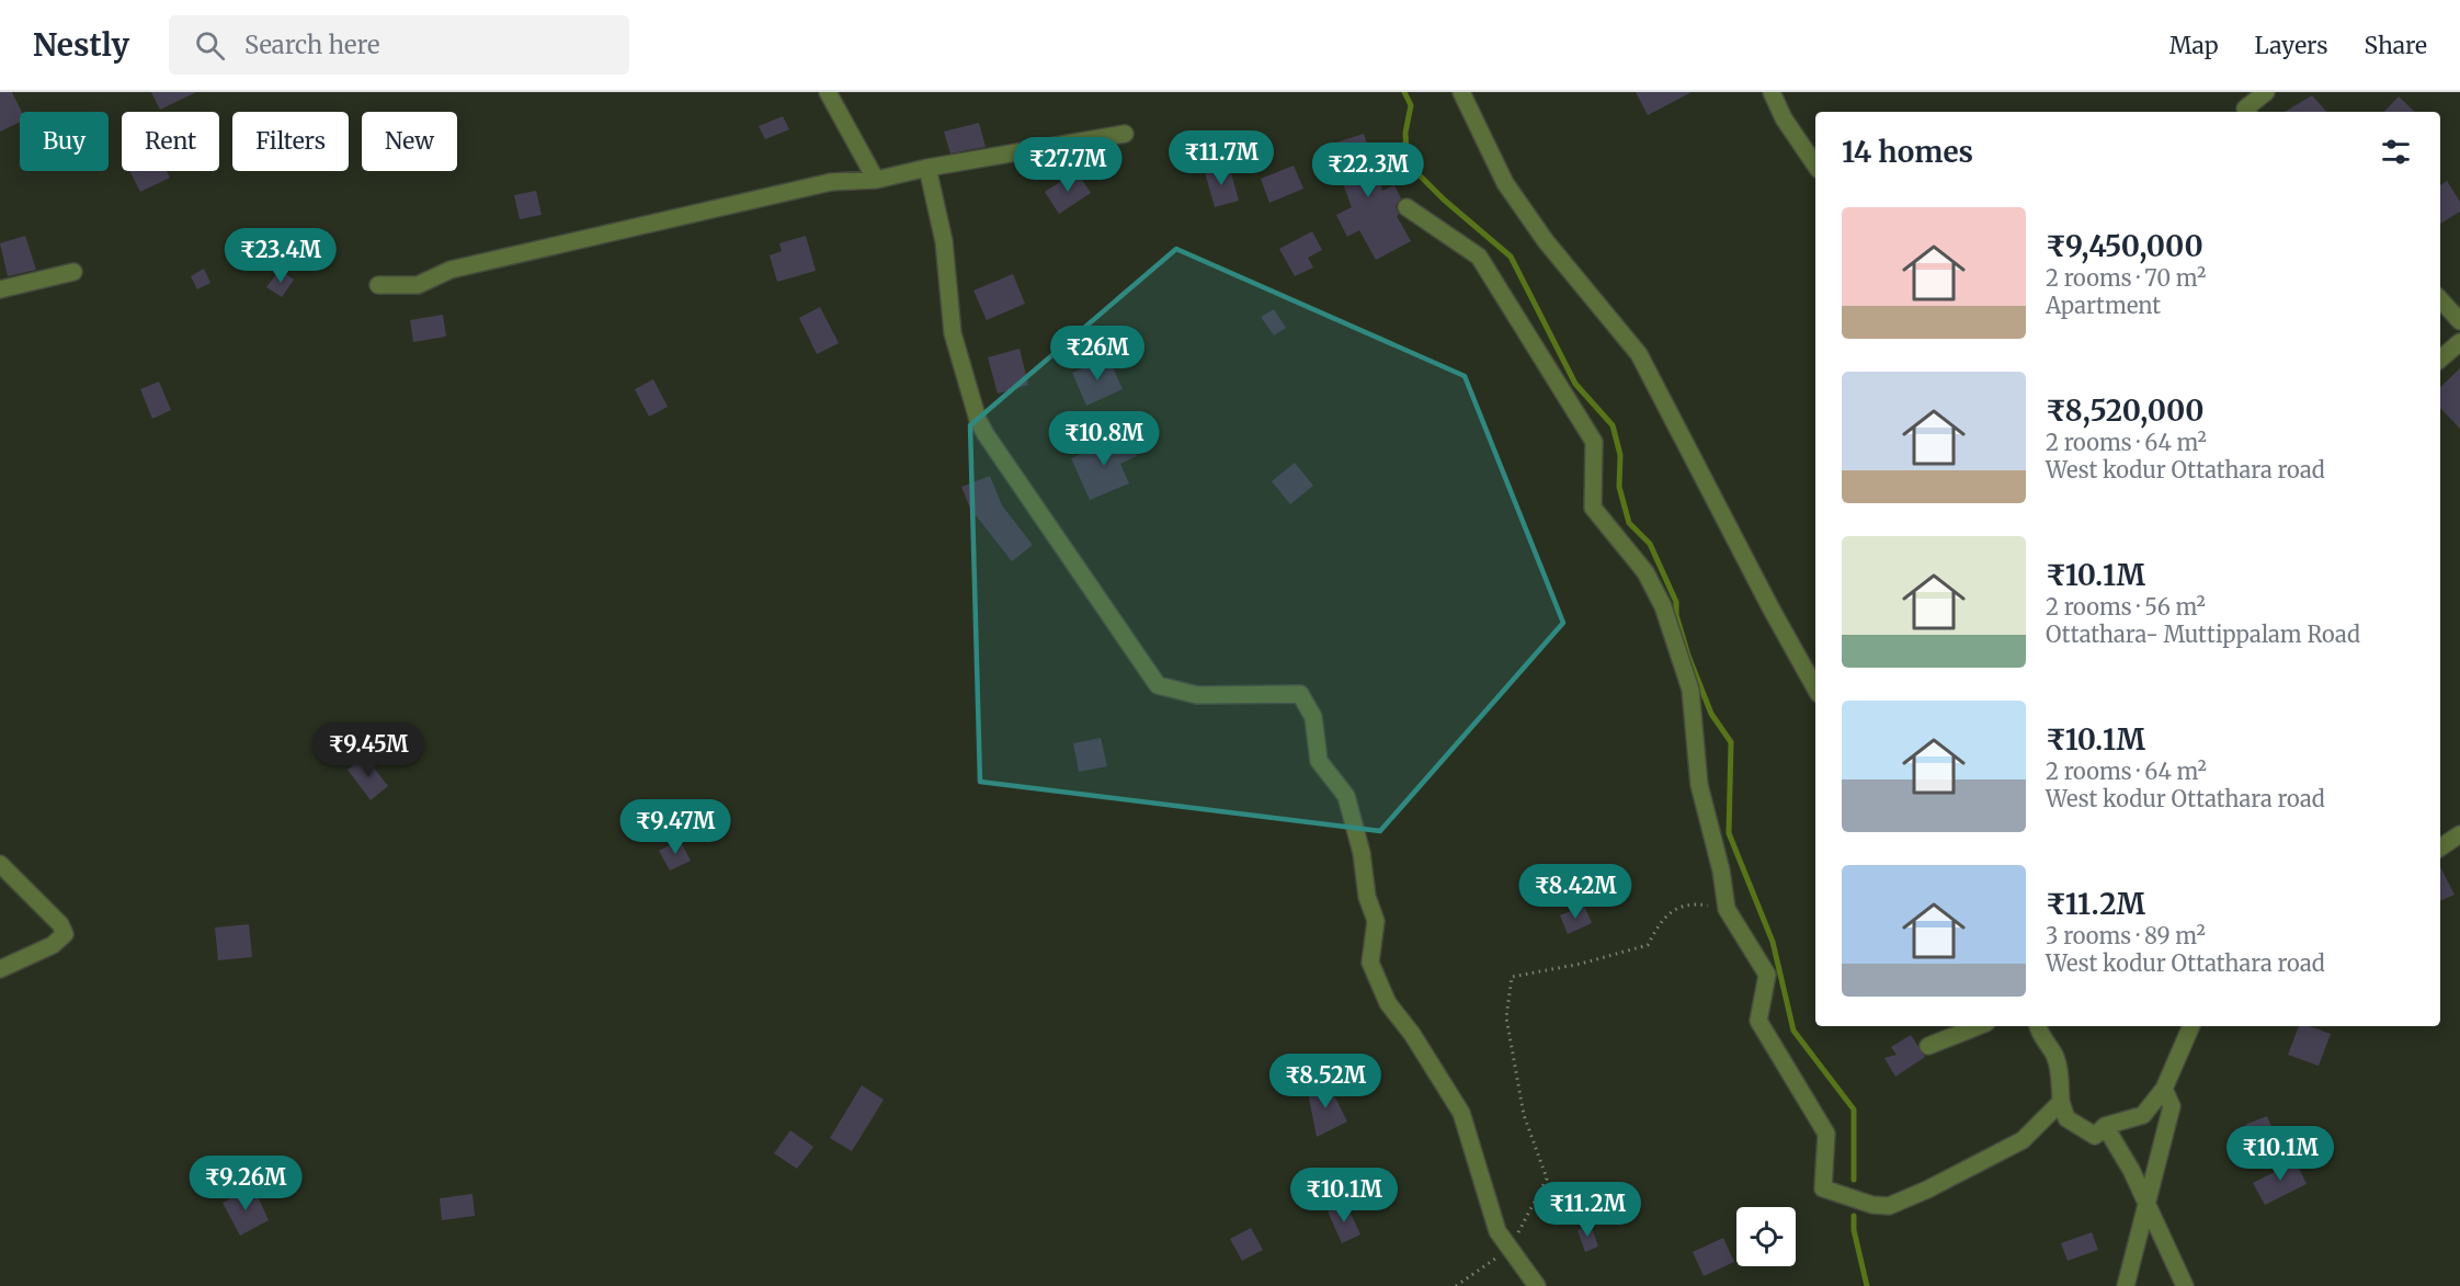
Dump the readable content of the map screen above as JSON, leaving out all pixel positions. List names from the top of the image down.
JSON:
{
  "page": {
    "header": "Nestly",
    "search": "Search here",
    "nav": ["Map", "Layers", "Share"],
    "chip": [
      "Buy",
      "Rent",
      "Filters",
      "New"
    ],
    "heading": "14 homes",
    "price": [
      "₹11.7M",
      "₹27.7M",
      "₹22.3M",
      "₹23.4M",
      "₹26M",
      "₹10.8M",
      "₹9.45M",
      "₹9.47M",
      "₹8.42M",
      "₹8.52M",
      "₹10.1M",
      "₹9.26M",
      "₹10.1M",
      "₹11.2M"
    ],
    "list": [
      {
        "name": "₹9,450,000",
        "note": "2 rooms · 70 m² · Apartment"
      },
      {
        "name": "₹8,520,000",
        "note": "2 rooms · 64 m² · West kodur Ottathara road"
      },
      {
        "name": "₹10.1M",
        "note": "2 rooms · 56 m² · Ottathara- Muttippalam Road"
      },
      {
        "name": "₹10.1M",
        "note": "2 rooms · 64 m² · West kodur Ottathara road"
      },
      {
        "name": "₹11.2M",
        "note": "3 rooms · 89 m² · West kodur Ottathara road"
      }
    ]
  }
}
